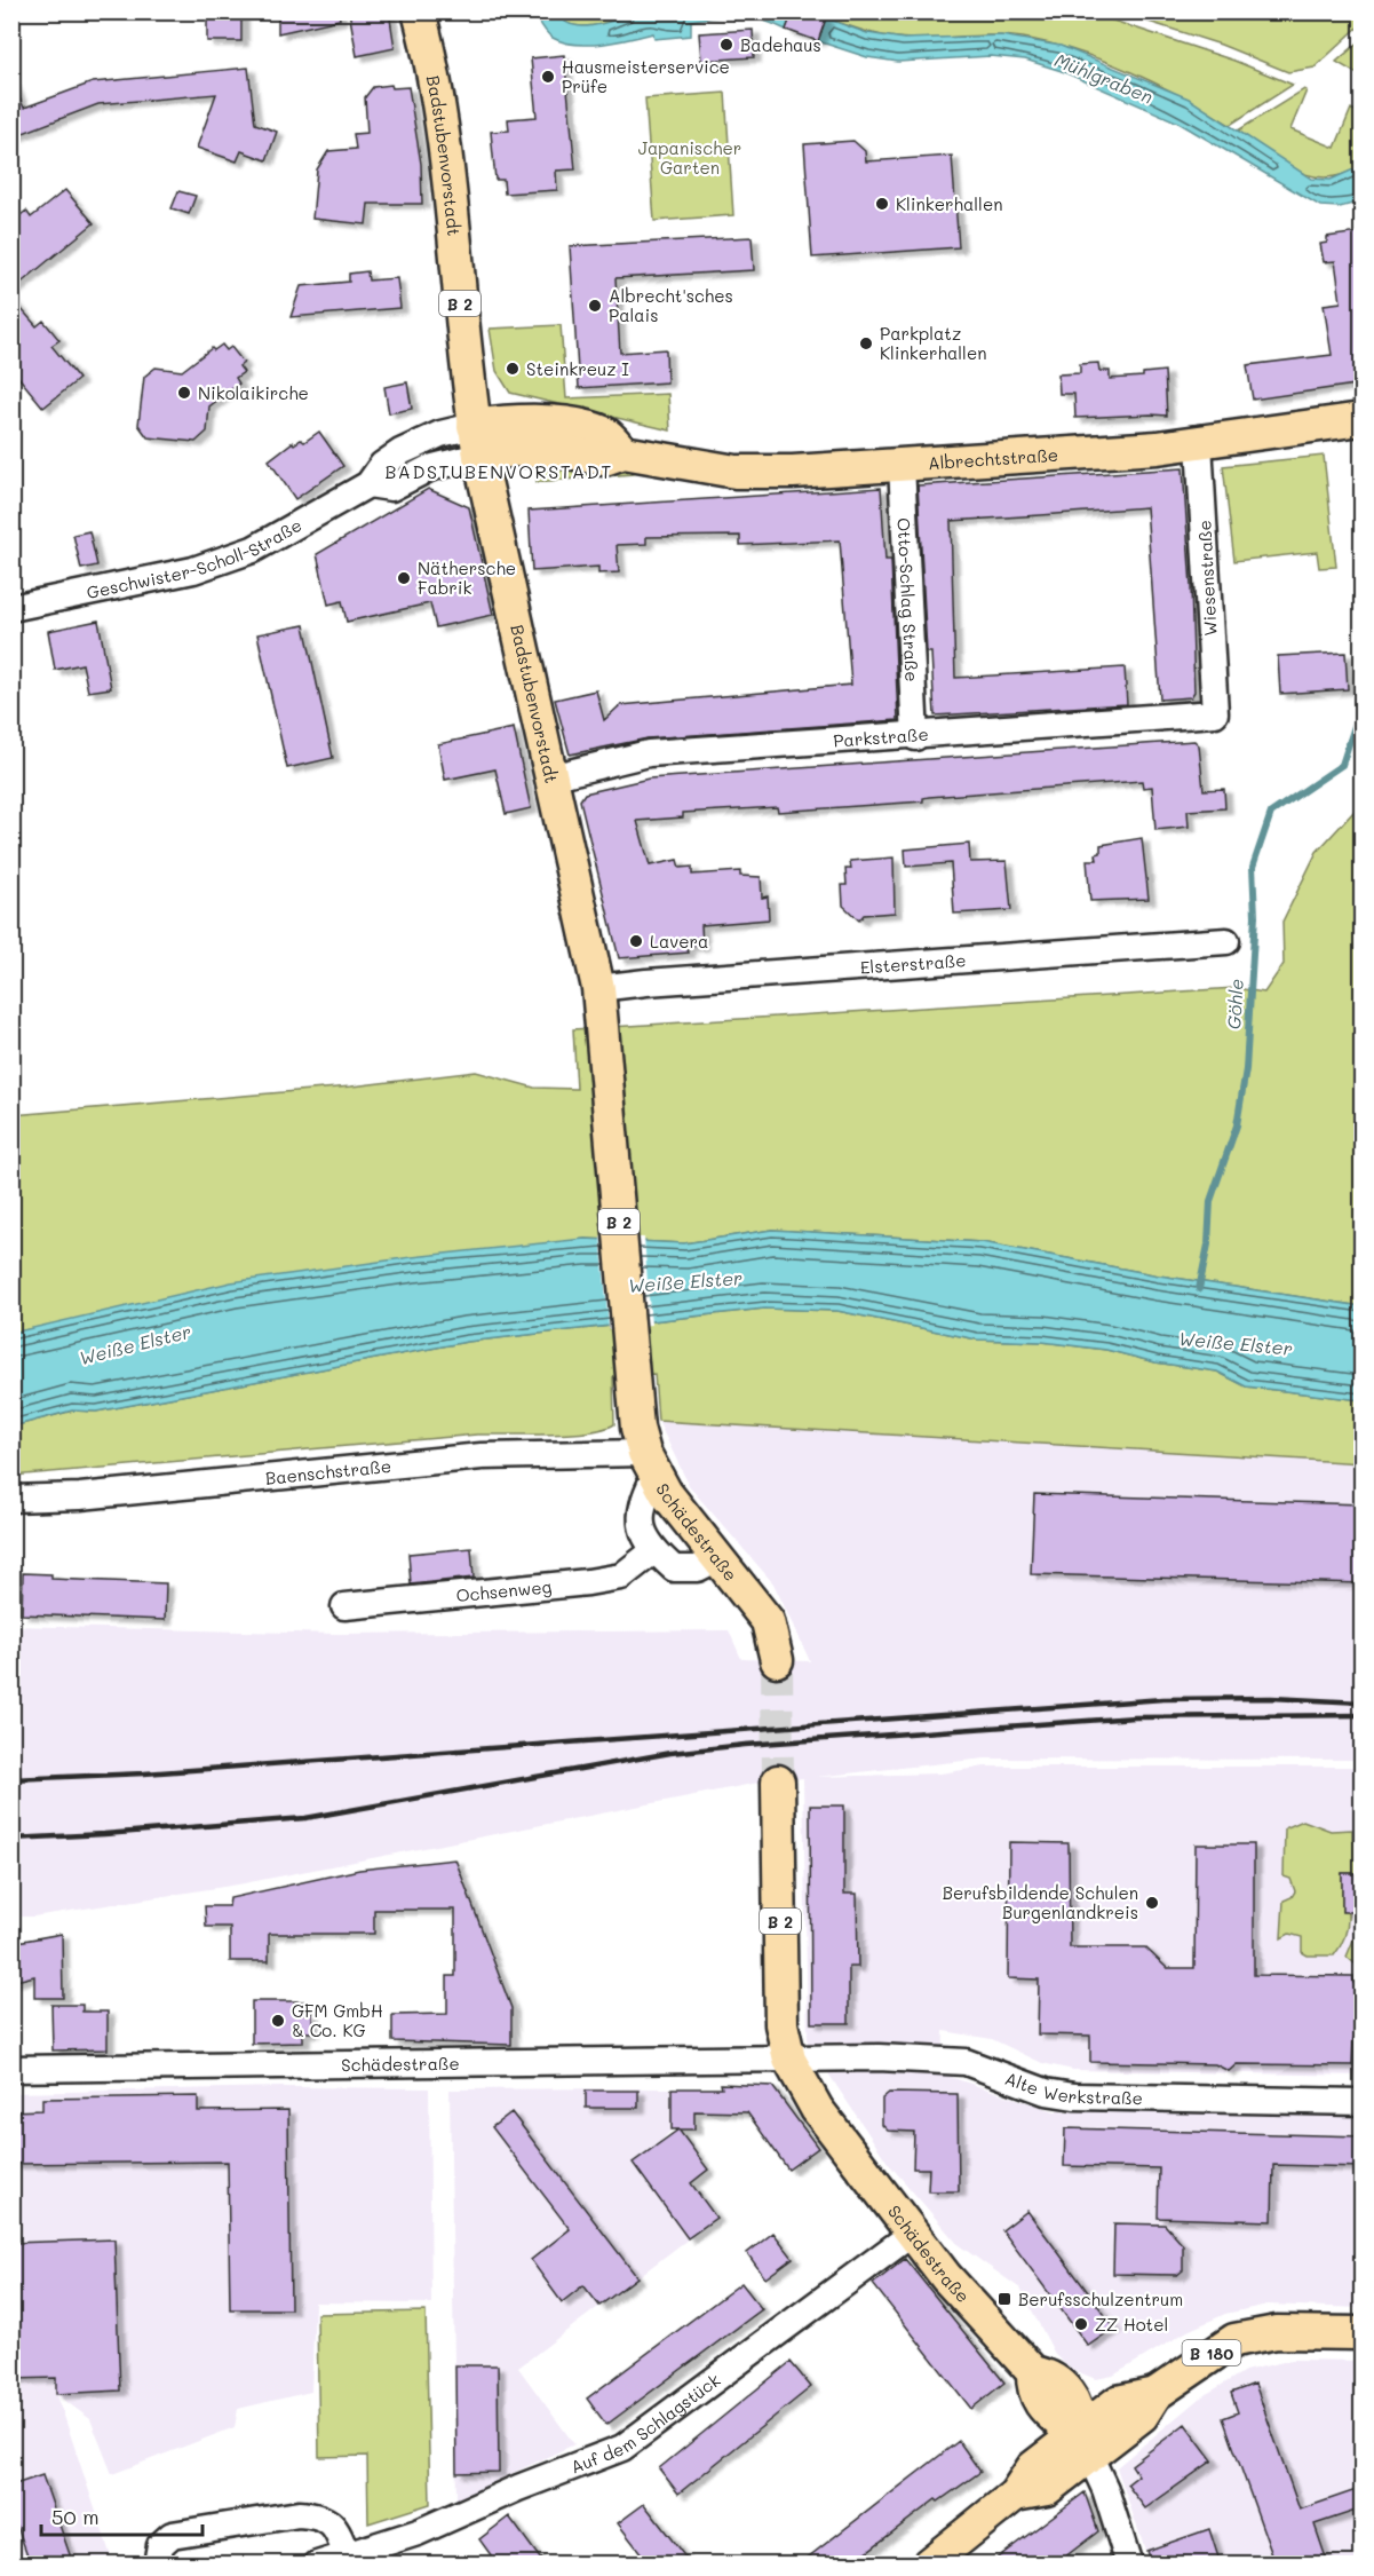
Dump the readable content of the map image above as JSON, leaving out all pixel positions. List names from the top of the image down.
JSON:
{
  "streets": {
    "main road": [
      "Badstubenvorstadt",
      "B 2",
      "Albrechtstraße",
      "Schädestraße",
      "B 180"
    ],
    "street": [
      "Geschwister-Scholl-Straße",
      "Wiesenstraße",
      "Otto-Schlag Straße",
      "Parkstraße",
      "Elsterstraße",
      "Baenschstraße",
      "Ochsenweg",
      "Alte Werkstraße",
      "Auf dem Schlagstück"
    ]
  },
  "crossings": [
    ["Badstubenvorstadt", "Albrechtstraße"],
    ["Badstubenvorstadt", "Geschwister-Scholl-Straße"],
    ["Badstubenvorstadt", "Parkstraße"],
    ["Badstubenvorstadt", "Elsterstraße"],
    ["Badstubenvorstadt", "Schädestraße"],
    ["Albrechtstraße", "Geschwister-Scholl-Straße"],
    ["Albrechtstraße", "Wiesenstraße"],
    ["Albrechtstraße", "Otto-Schlag Straße"],
    ["Wiesenstraße", "Parkstraße"],
    ["Otto-Schlag Straße", "Parkstraße"],
    ["Baenschstraße", "Schädestraße"],
    ["Schädestraße", "Alte Werkstraße"],
    ["Schädestraße", "B 180"],
    ["Schädestraße", "Auf dem Schlagstück"]
  ],
  "districts": ["BADSTUBENVORSTADT"],
  "water": ["Mühlgraben", "Göhle", "Weiße Elster"],
  "parks": ["Japanischer Garten"],
  "places": {
    "other": [
      "Badehaus",
      "Hausmeisterservice Prüfe",
      "Klinkerhallen",
      "Albrecht'sches Palais",
      "Parkplatz Klinkerhallen",
      "Steinkreuz I",
      "Nikolaikirche",
      "Näthersche Fabrik",
      "Lavera",
      "Berufsbildende Schulen Burgenlandkreis",
      "GFM GmbH & Co. KG",
      "ZZ Hotel"
    ],
    "transit": ["Berufsschulzentrum"]
  },
  "scale_bar": "50 m"
}
